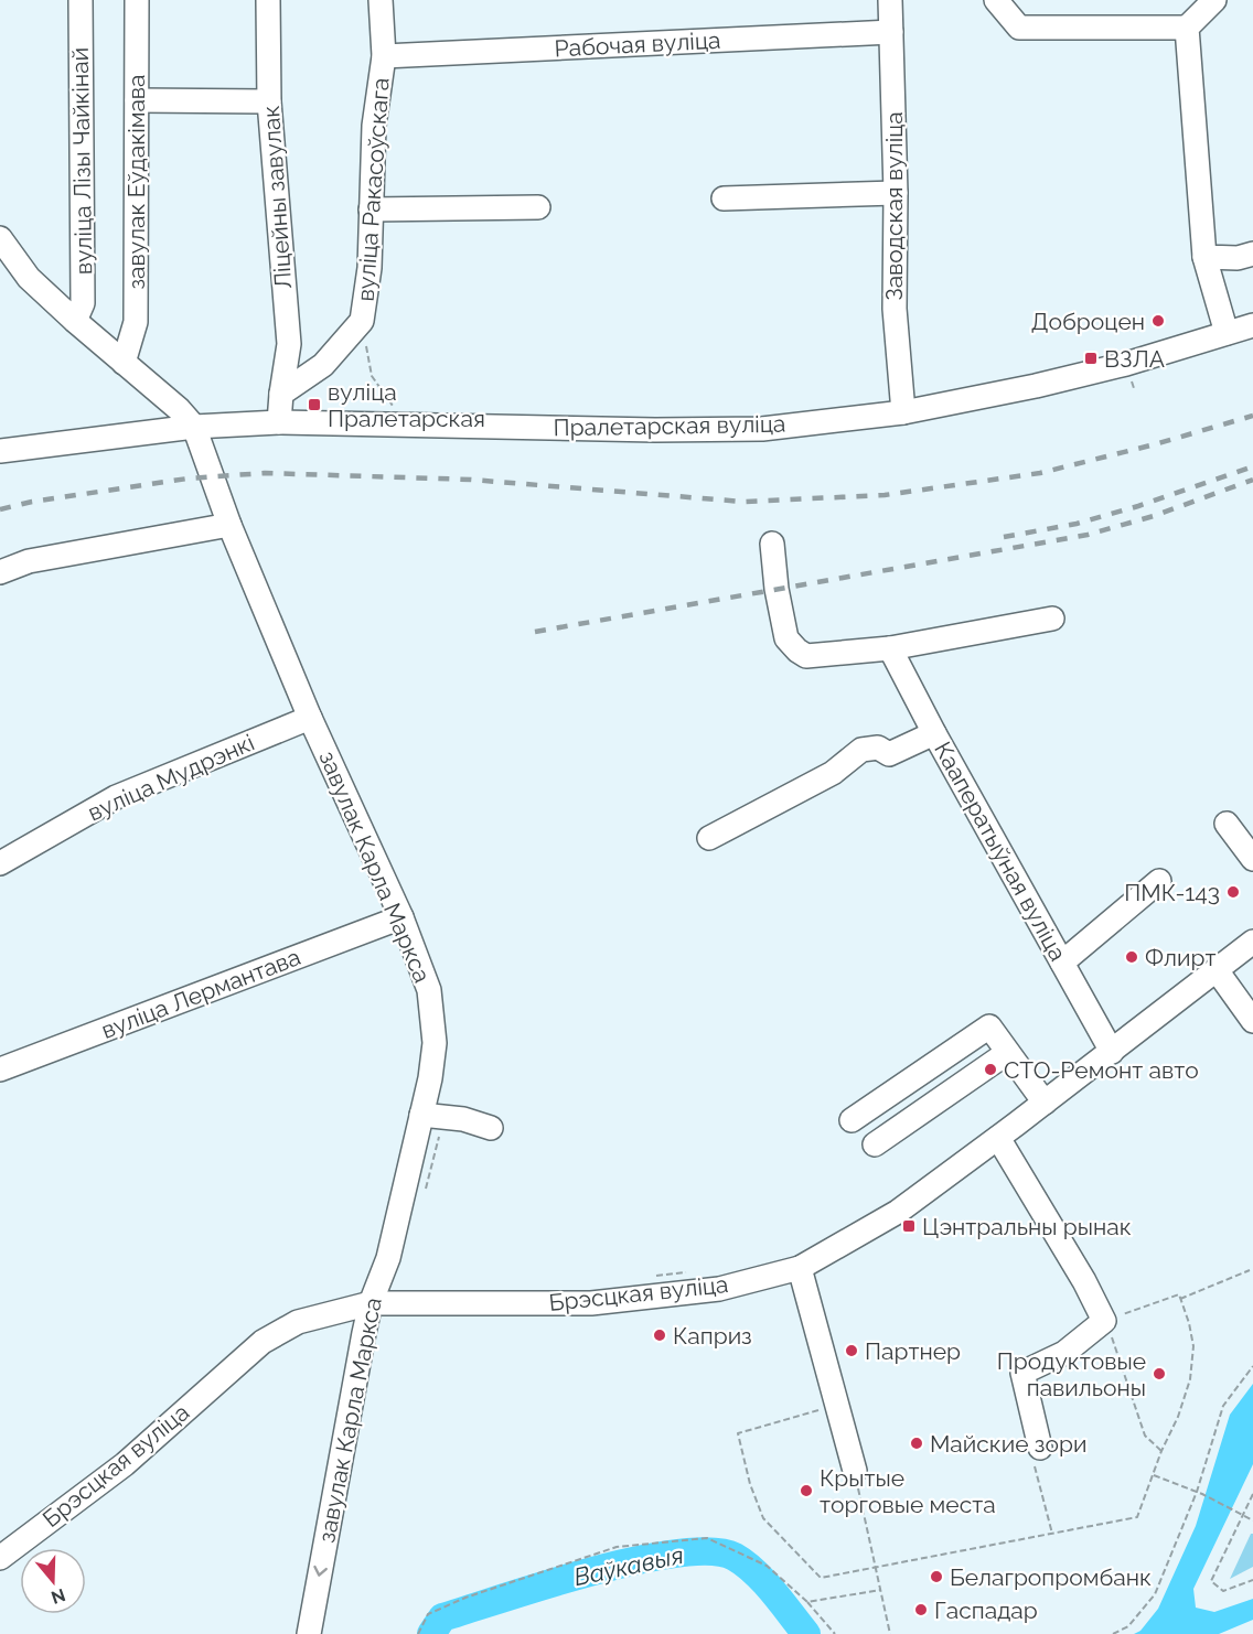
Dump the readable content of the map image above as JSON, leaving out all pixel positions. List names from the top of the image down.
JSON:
{
  "streets": {
    "street": [
      "Рабочая вуліца",
      "вуліца Лізы Чайкінай",
      "завулак Еўдакімава",
      "вуліца Ракасоўскага",
      "Ліцейны завулак",
      "Заводская вуліца",
      "Пралетарская вуліца",
      "вуліца Мудрэнкі",
      "Кааператыўная вуліца",
      "завулак Карла Маркса",
      "вуліца Лермантава",
      "Брэсцкая вуліца"
    ]
  },
  "crossings": [
    ["Рабочая вуліца", "вуліца Ракасоўскага"],
    ["Рабочая вуліца", "Заводская вуліца"],
    ["вуліца Ракасоўскага", "Ліцейны завулак"],
    ["Заводская вуліца", "Пралетарская вуліца"],
    ["Пралетарская вуліца", "завулак Карла Маркса"],
    ["вуліца Мудрэнкі", "завулак Карла Маркса"],
    ["Кааператыўная вуліца", "Брэсцкая вуліца"],
    ["завулак Карла Маркса", "вуліца Лермантава"],
    ["завулак Карла Маркса", "Брэсцкая вуліца"]
  ],
  "water": ["Ваўкавыя"],
  "places": {
    "other": [
      "Доброцен",
      "ПМК-143",
      "Флирт",
      "СТО-Ремонт авто",
      "Каприз",
      "Партнер",
      "Продуктовые павильоны",
      "Майские зори",
      "Крытые торговые места",
      "Белагропромбанк",
      "Гаспадар"
    ],
    "transit": ["ВЗЛА", "вуліца Пралетарская", "Цэнтральны рынак"]
  },
  "north": "bottom"
}
